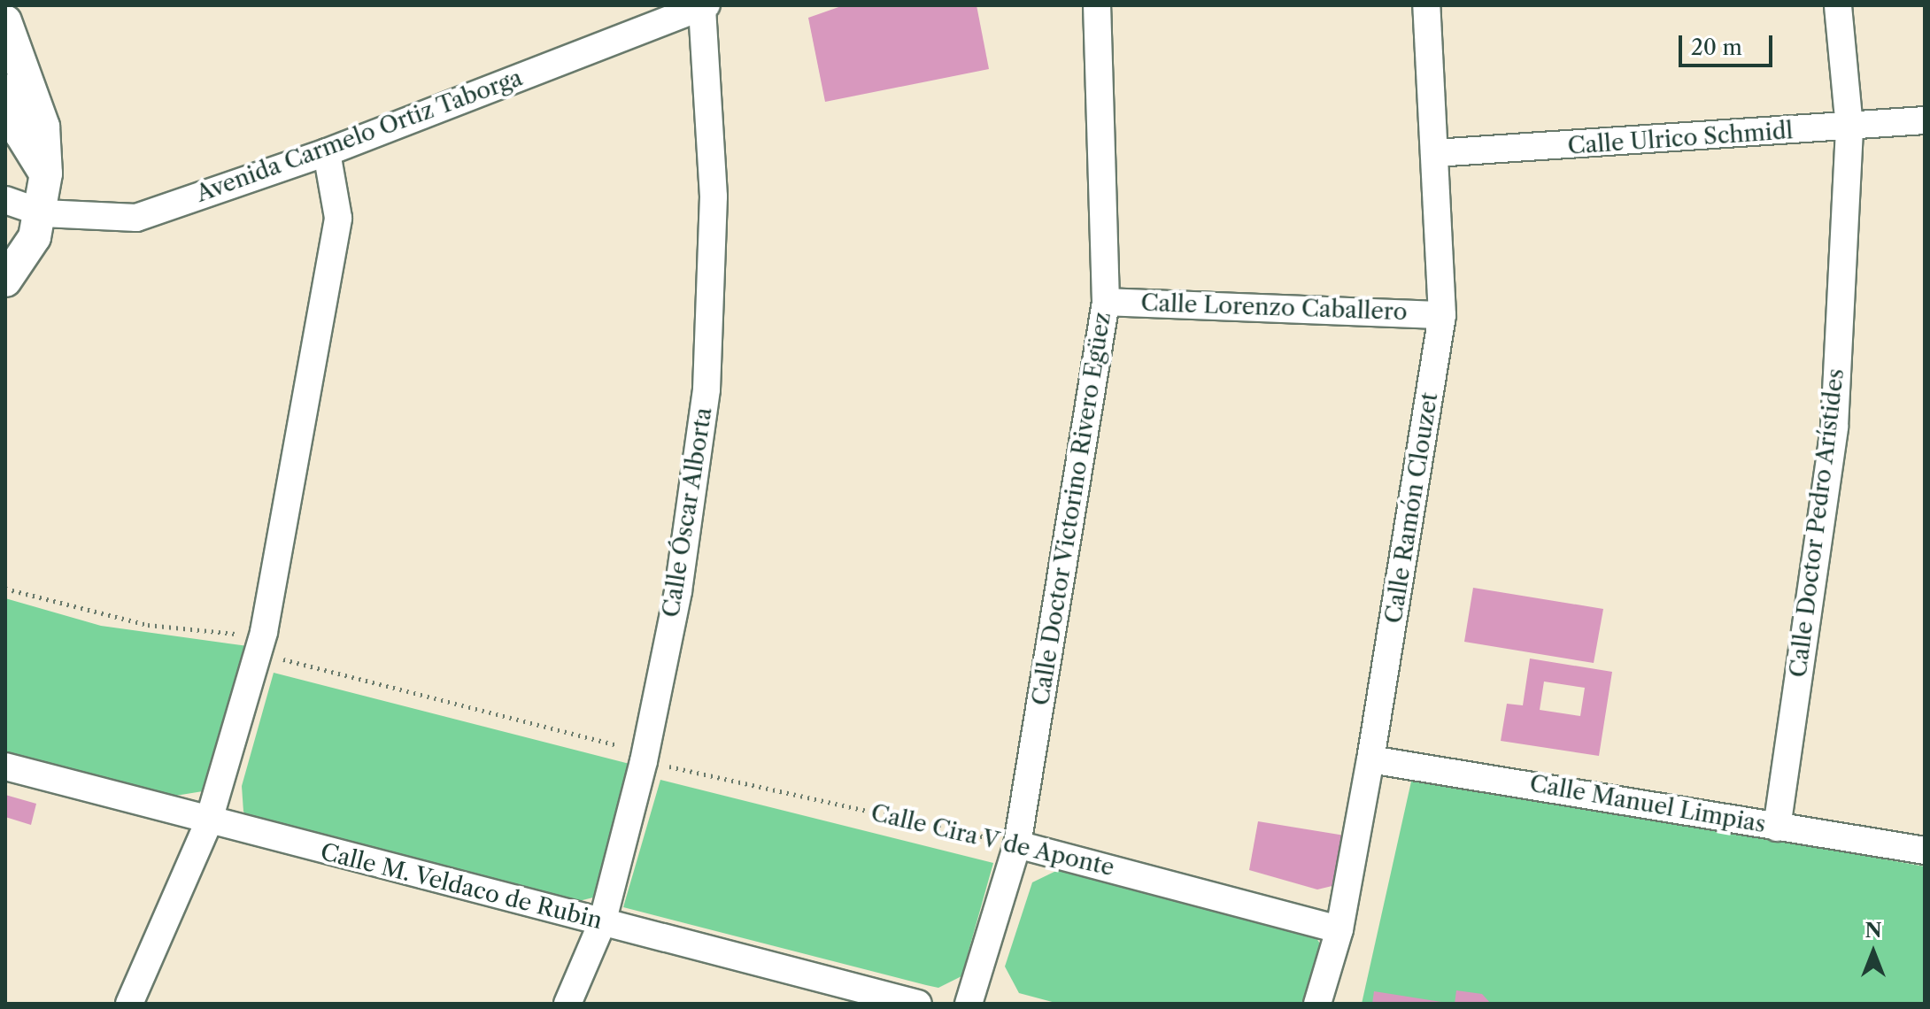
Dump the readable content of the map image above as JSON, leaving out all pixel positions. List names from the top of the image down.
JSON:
{
  "streets": {
    "street": [
      "Avenida Carmelo Ortiz Taborga",
      "Calle Ulrico Schmidl",
      "Calle Lorenzo Caballero",
      "Calle Ramón Clouzet",
      "Calle Doctor Victorino Rivero Egüez",
      "Calle Óscar Alborta",
      "Calle Doctor Pedro Arístides",
      "Calle Manuel Limpias",
      "Calle Cira V de Aponte",
      "Calle M. Veldaco de Rubin"
    ]
  },
  "crossings": [
    ["Avenida Carmelo Ortiz Taborga", "Calle Óscar Alborta"],
    ["Calle Ulrico Schmidl", "Calle Ramón Clouzet"],
    ["Calle Ulrico Schmidl", "Calle Doctor Pedro Arístides"],
    ["Calle Lorenzo Caballero", "Calle Ramón Clouzet"],
    ["Calle Lorenzo Caballero", "Calle Doctor Victorino Rivero Egüez"],
    ["Calle Ramón Clouzet", "Calle Manuel Limpias"],
    ["Calle Ramón Clouzet", "Calle Cira V de Aponte"],
    ["Calle Doctor Victorino Rivero Egüez", "Calle Cira V de Aponte"],
    ["Calle Óscar Alborta", "Calle Cira V de Aponte"],
    ["Calle Óscar Alborta", "Calle M. Veldaco de Rubin"],
    ["Calle Doctor Pedro Arístides", "Calle Manuel Limpias"]
  ],
  "scale_bar": "20 m",
  "north": "top"
}
